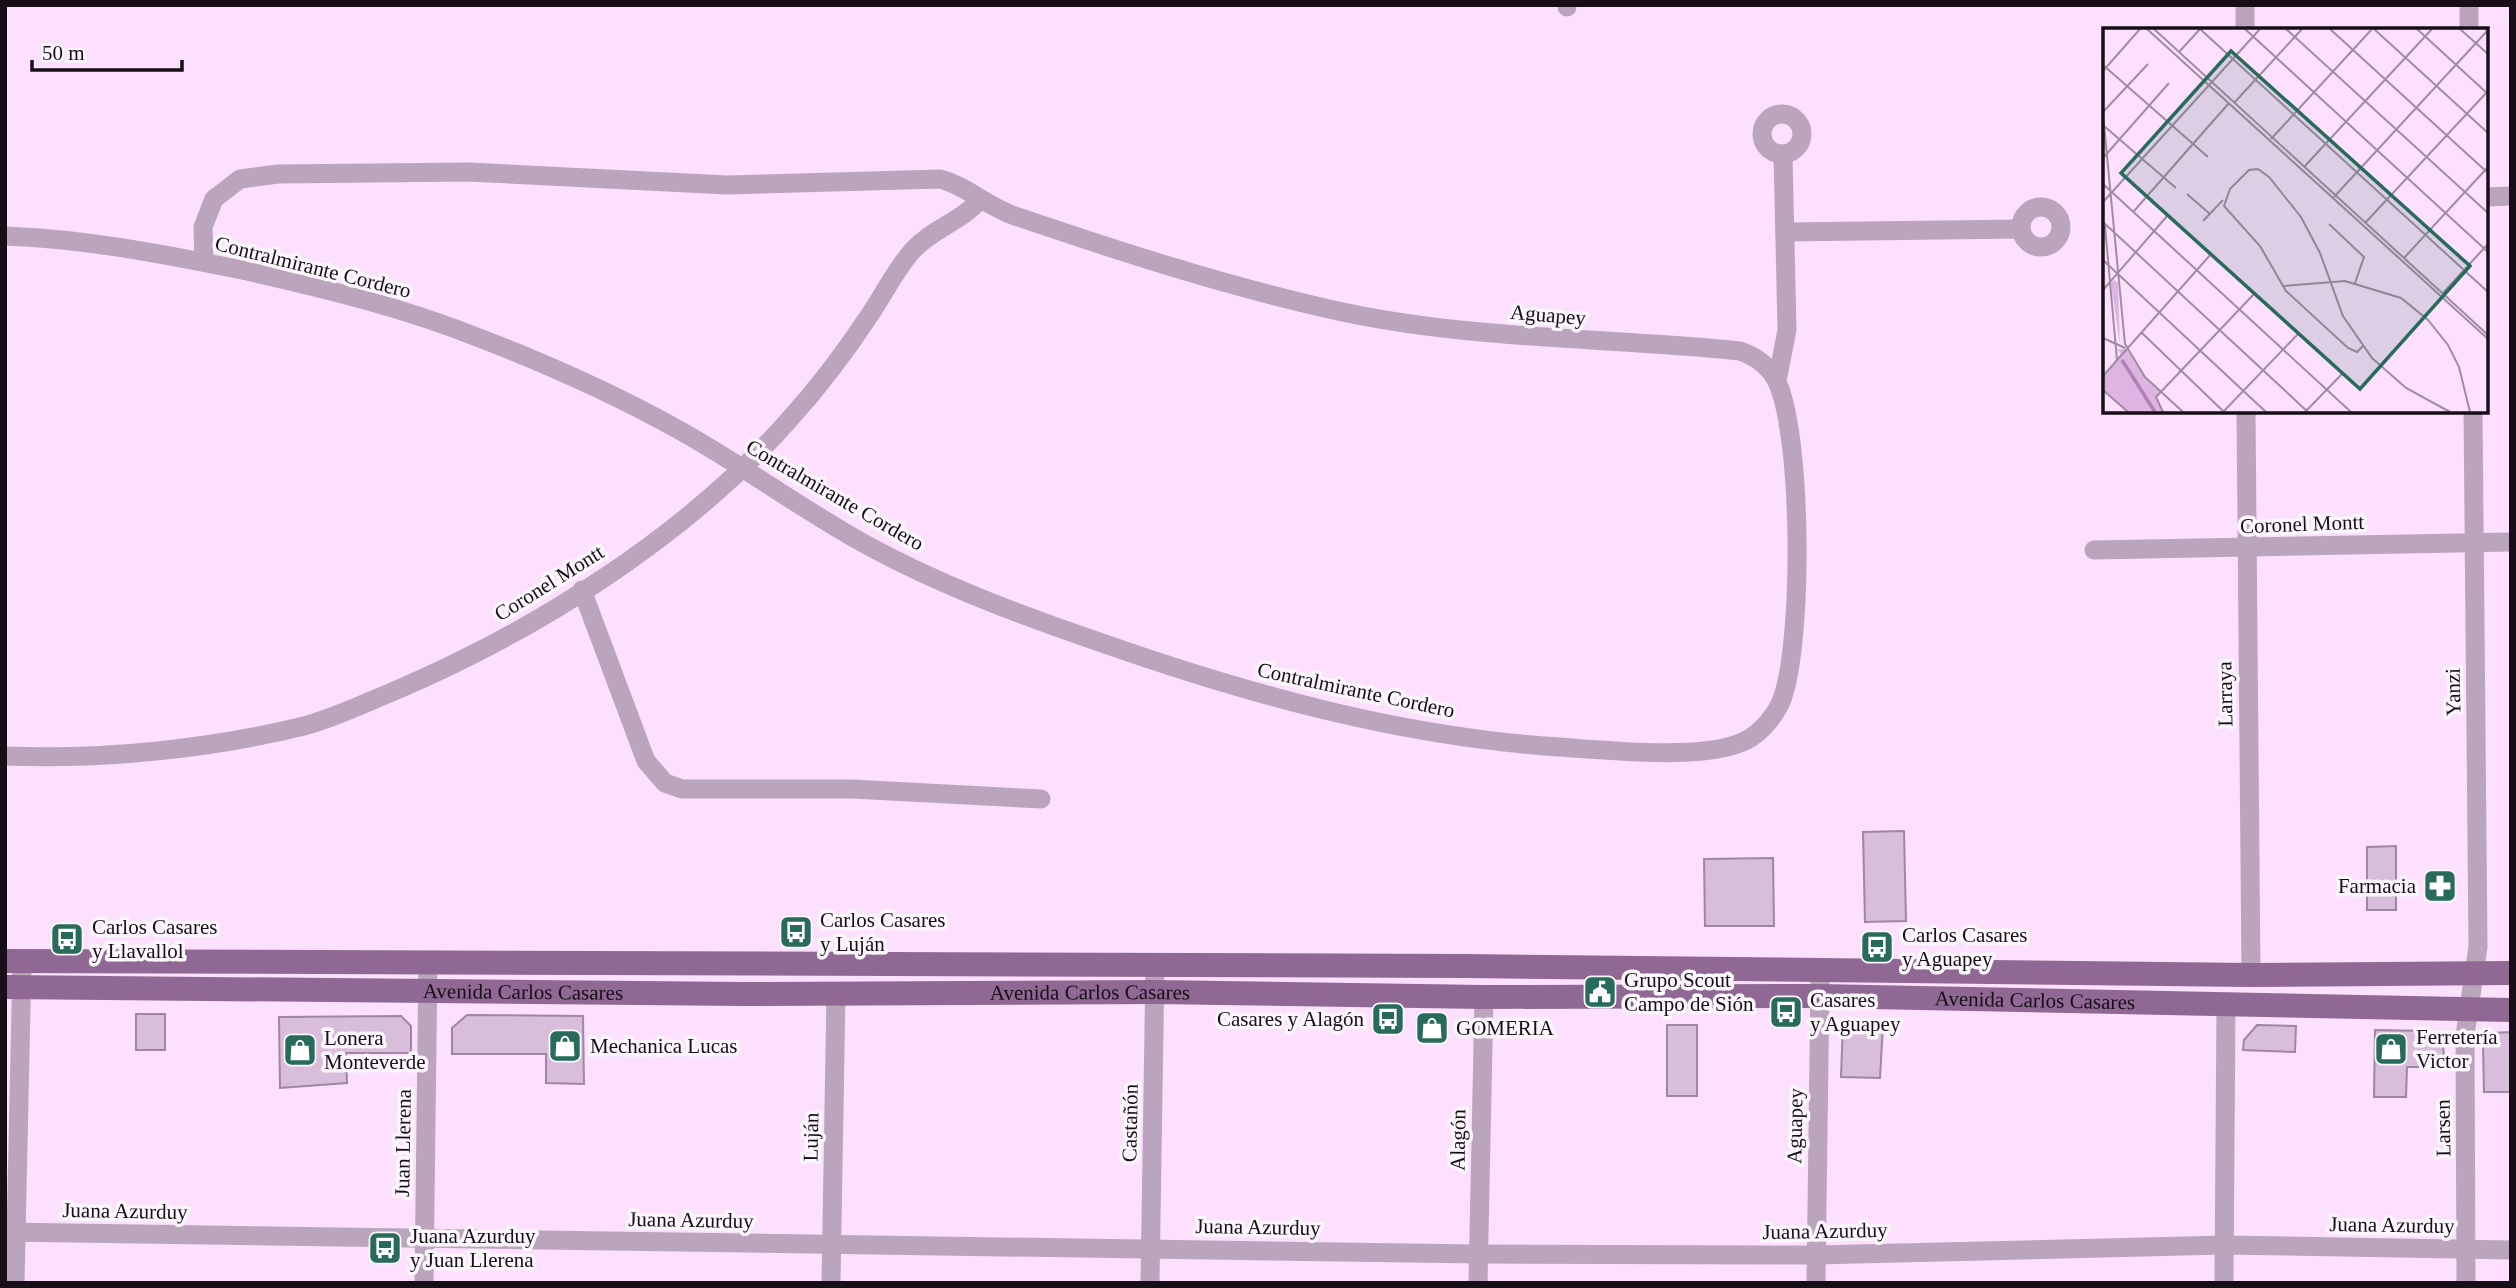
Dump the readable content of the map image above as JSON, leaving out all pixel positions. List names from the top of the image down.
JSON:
{
  "streets": {
    "main road": ["Avenida Carlos Casares"],
    "street": [
      "Contralmirante Cordero",
      "Aguapey",
      "Coronel Montt",
      "Yanzi",
      "Larraya",
      "Castañón",
      "Larsen",
      "Luján",
      "Alagón",
      "Juan Llerena",
      "Juana Azurduy"
    ]
  },
  "crossings": [
    ["Contralmirante Cordero", "Aguapey"],
    ["Contralmirante Cordero", "Coronel Montt"],
    ["Aguapey", "Coronel Montt"],
    ["Aguapey", "Avenida Carlos Casares"],
    ["Aguapey", "Juana Azurduy"],
    ["Coronel Montt", "Yanzi"],
    ["Coronel Montt", "Larraya"],
    ["Yanzi", "Avenida Carlos Casares"],
    ["Yanzi", "Larsen"],
    ["Larraya", "Avenida Carlos Casares"],
    ["Avenida Carlos Casares", "Castañón"],
    ["Avenida Carlos Casares", "Larsen"],
    ["Avenida Carlos Casares", "Luján"],
    ["Avenida Carlos Casares", "Alagón"],
    ["Avenida Carlos Casares", "Juan Llerena"],
    ["Castañón", "Juana Azurduy"],
    ["Larsen", "Juana Azurduy"],
    ["Luján", "Juana Azurduy"],
    ["Alagón", "Juana Azurduy"],
    ["Juan Llerena", "Juana Azurduy"]
  ],
  "places": {
    "pharmacy": ["Farmacia"],
    "bus stop": [
      "Carlos Casares y Luján",
      "Carlos Casares y Llavallol",
      "Carlos Casares y Aguapey",
      "Casares y Aguapey",
      "Casares y Alagón",
      "Juana Azurduy y Juan Llerena"
    ],
    "public building": ["Grupo Scout Campo de Sión"],
    "shop": [
      "GOMERIA",
      "Mechanica Lucas",
      "Ferretería Victor",
      "Lonera Monteverde"
    ]
  },
  "scale_bar": "50 m"
}
